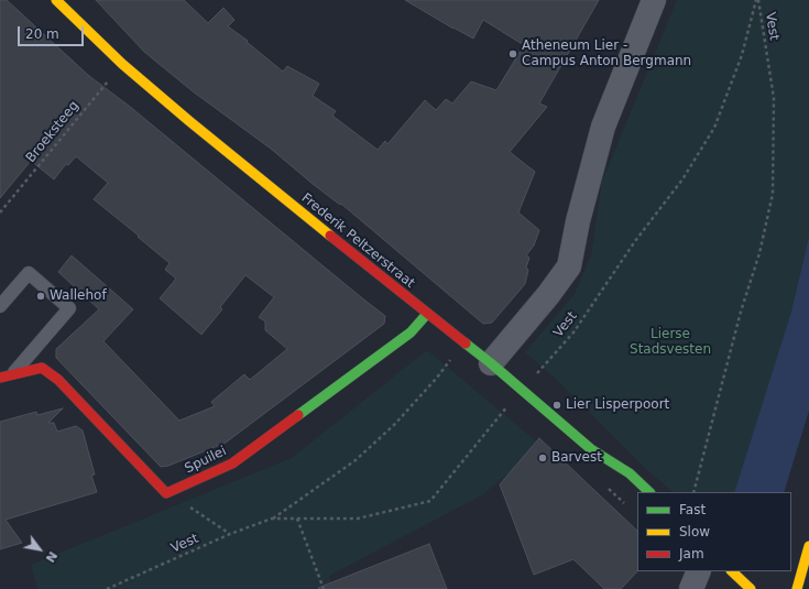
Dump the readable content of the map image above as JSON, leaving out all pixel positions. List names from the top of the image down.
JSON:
{
  "streets": {
    "street": ["Frederik Peltzerstraat", "Spuilei"],
    "path": ["Vest", "Broeksteeg"]
  },
  "crossings": [
    ["Vest", "Frederik Peltzerstraat"],
    ["Broeksteeg", "Frederik Peltzerstraat"],
    ["Frederik Peltzerstraat", "Spuilei"]
  ],
  "parks": ["Lierse Stadsvesten"],
  "places": [
    "Atheneum Lier - Campus Anton Bergmann",
    "Wallehof",
    "Lier Lisperpoort",
    "Barvest"
  ],
  "legend": ["Fast", "Slow", "Jam"],
  "scale_bar": "20 m",
  "north": "bottom right"
}
